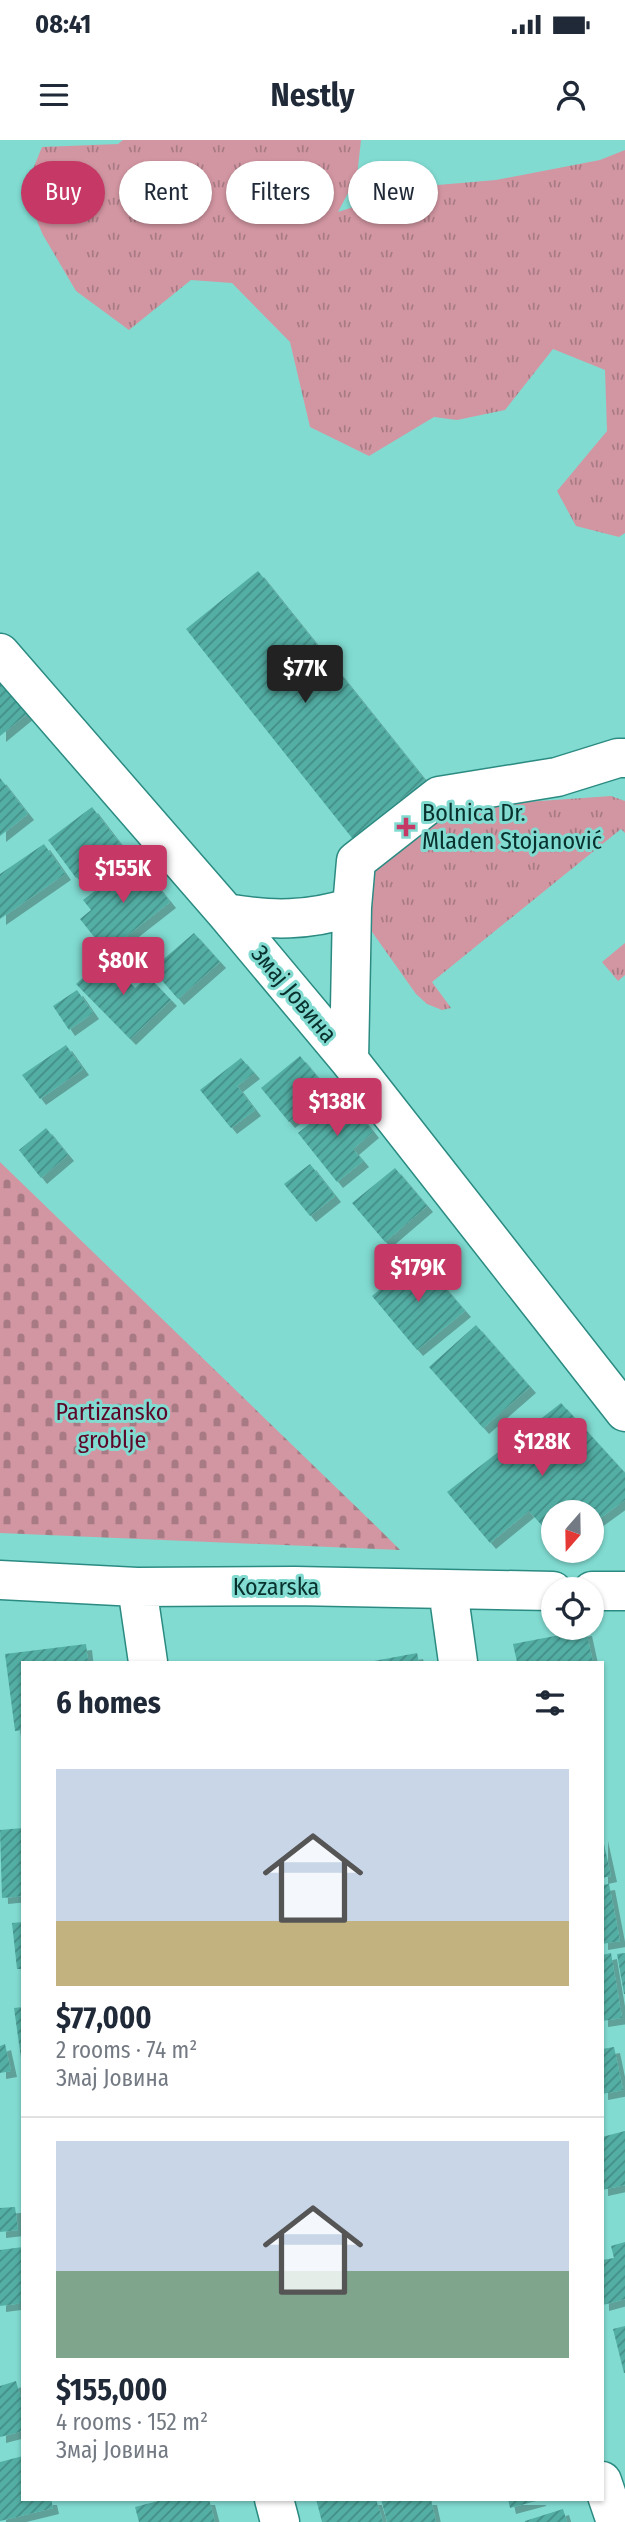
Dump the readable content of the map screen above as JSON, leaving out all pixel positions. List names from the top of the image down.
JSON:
{
  "streets": {
    "street": ["Змај Јовина", "Kozarska"]
  },
  "parks": ["Partizansko groblje"],
  "places": {
    "health": ["Bolnica Dr. Mladen Stojanović"]
  },
  "north": "bottom",
  "page": {
    "status": "08:41",
    "header": "Nestly",
    "chip": [
      "Buy",
      "Rent",
      "Filters",
      "New"
    ],
    "price": [
      "$77K",
      "$155K",
      "$80K",
      "$138K",
      "$179K",
      "$128K"
    ],
    "heading": "6 homes",
    "list": [
      {
        "name": "$77,000",
        "note": "2 rooms · 74 m² · Змај Јовина"
      },
      {
        "name": "$155,000",
        "note": "4 rooms · 152 m² · Змај Јовина"
      }
    ]
  }
}
